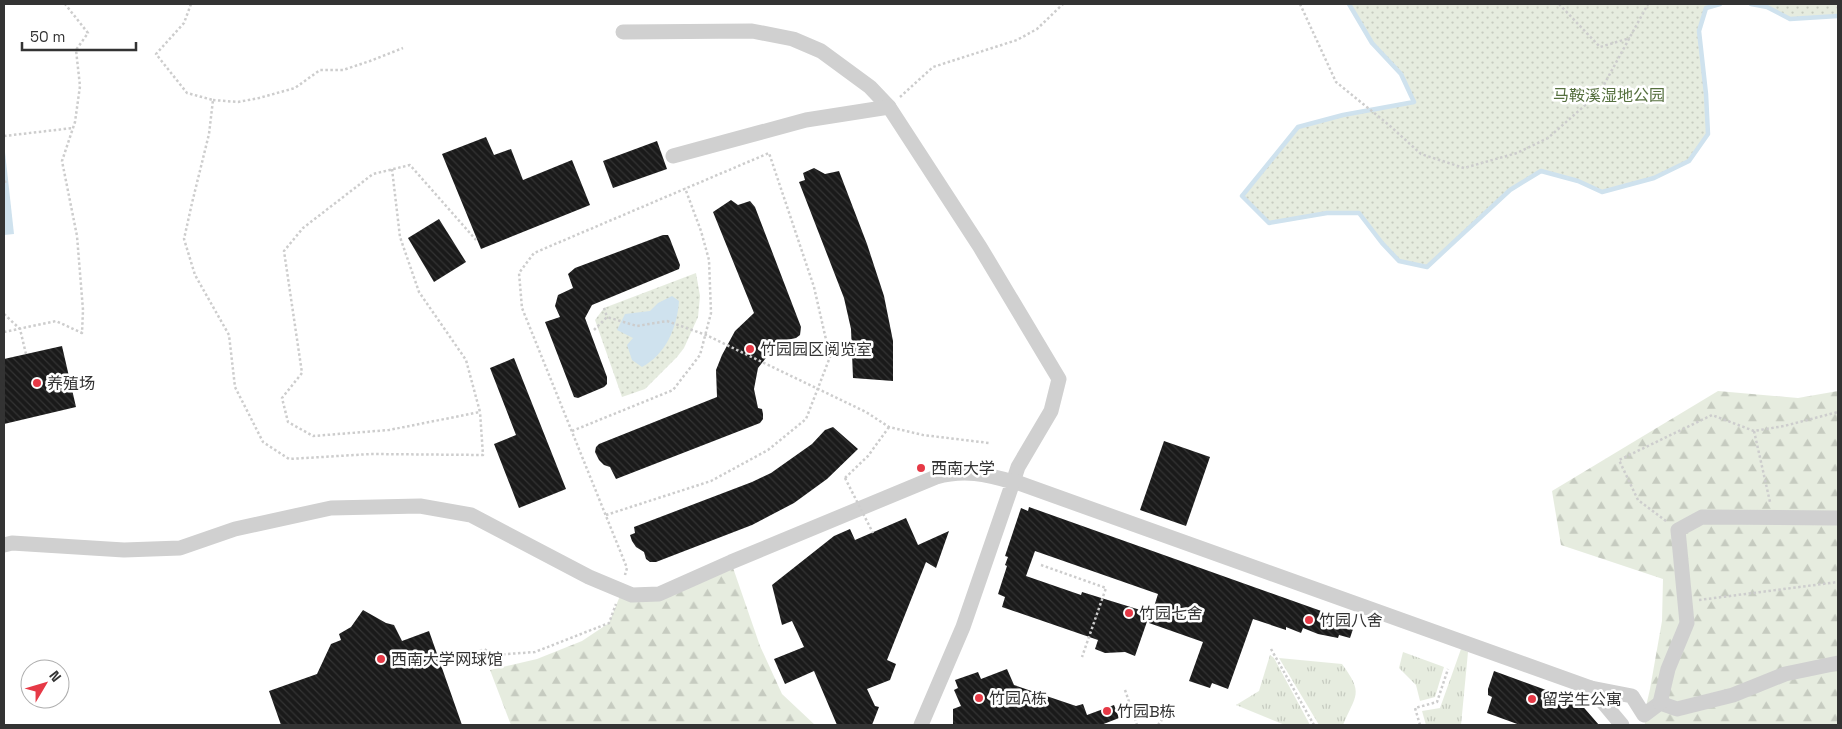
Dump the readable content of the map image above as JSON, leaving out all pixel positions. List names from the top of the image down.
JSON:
{
  "parks": ["马鞍溪湿地公园"],
  "places": [
    "竹园园区阅览室",
    "养殖场",
    "西南大学",
    "竹园七舍",
    "竹园八舍",
    "西南大学网球馆",
    "竹园A栋",
    "留学生公寓",
    "竹园B栋"
  ],
  "scale_bar": "50 m",
  "north": "top right"
}
